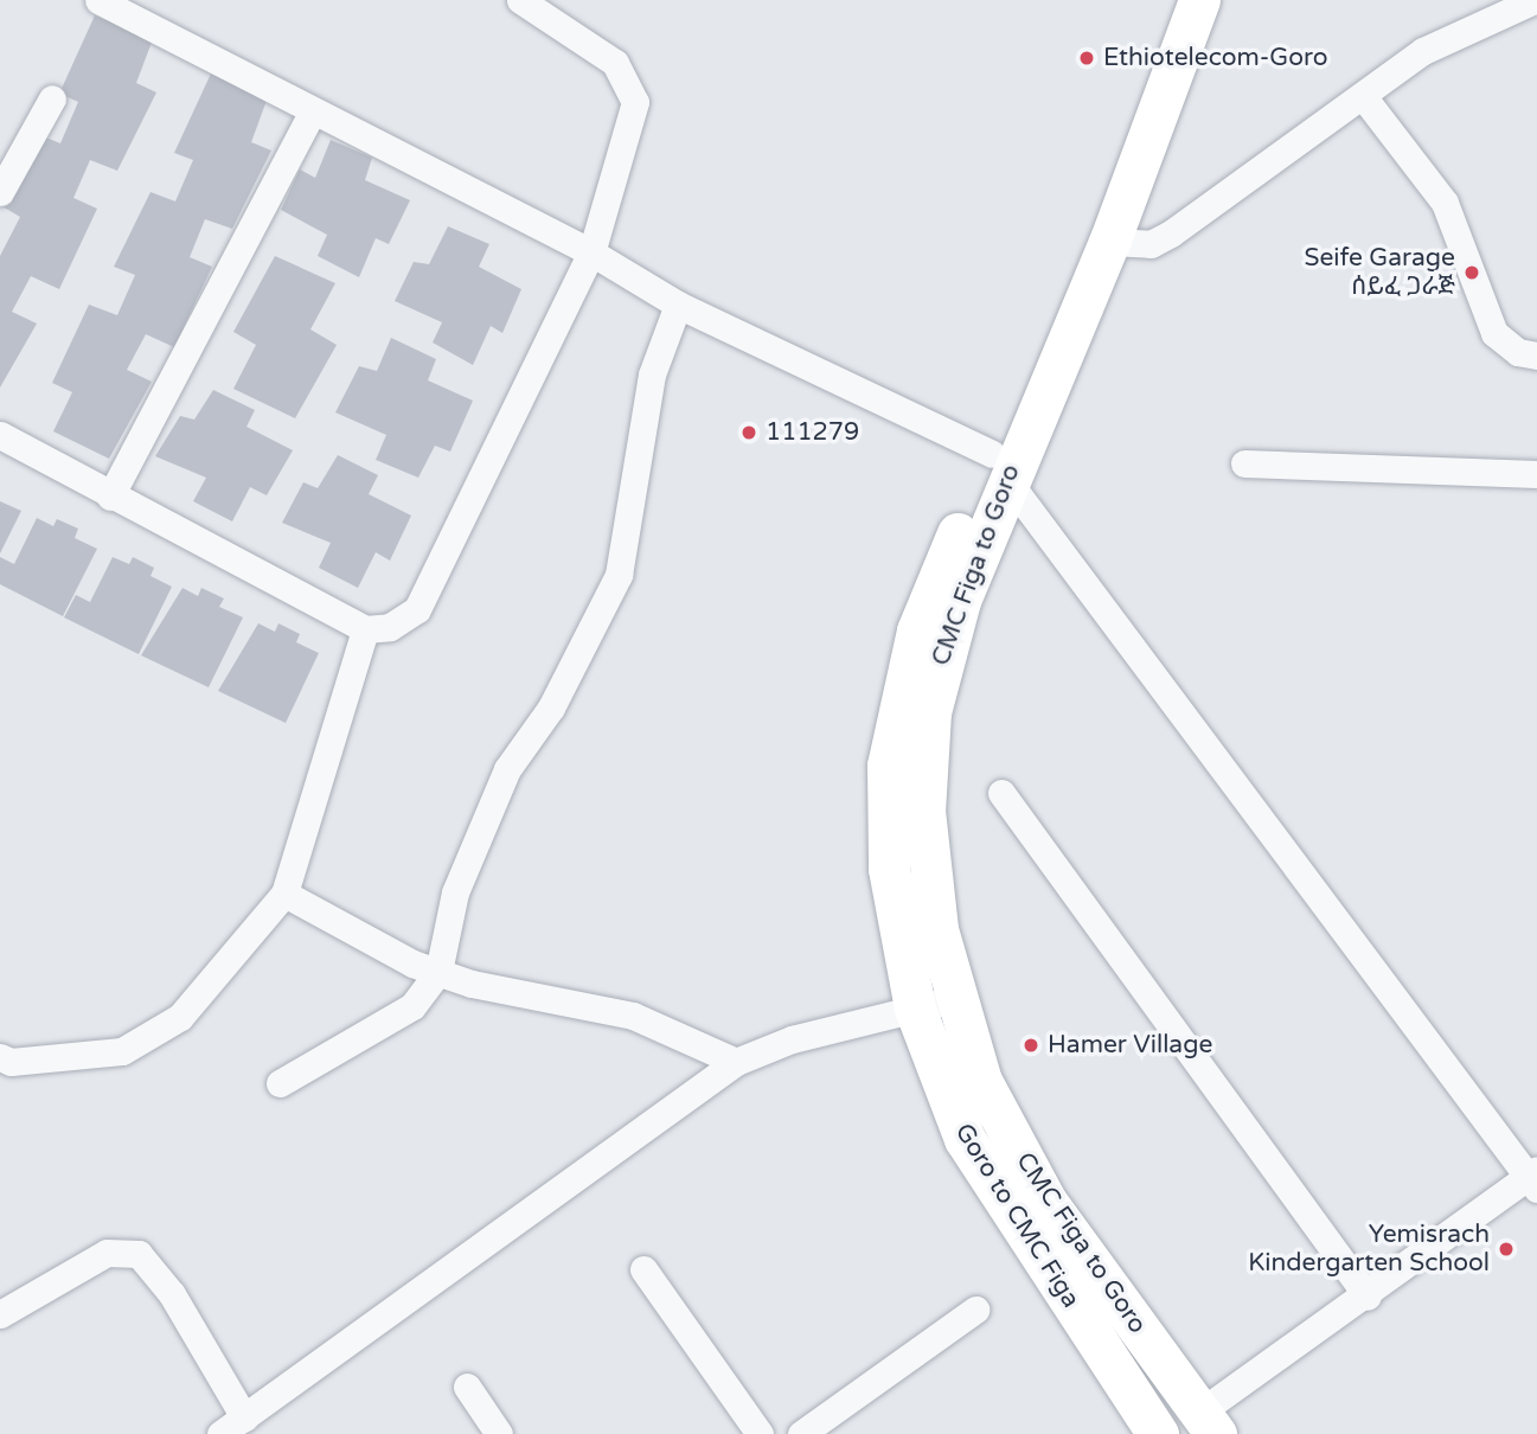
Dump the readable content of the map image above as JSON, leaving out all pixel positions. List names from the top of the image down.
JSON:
{
  "streets": {
    "main road": ["CMC Figa to Goro", "Goro to CMC Figa"]
  },
  "crossings": [
    ["CMC Figa to Goro", "Goro to CMC Figa"]
  ],
  "places": [
    "Ethiotelecom-Goro",
    "Seife Garage ሰይፈ ጋራጅ",
    "111279",
    "Hamer Village",
    "Yemisrach Kindergarten School"
  ]
}
